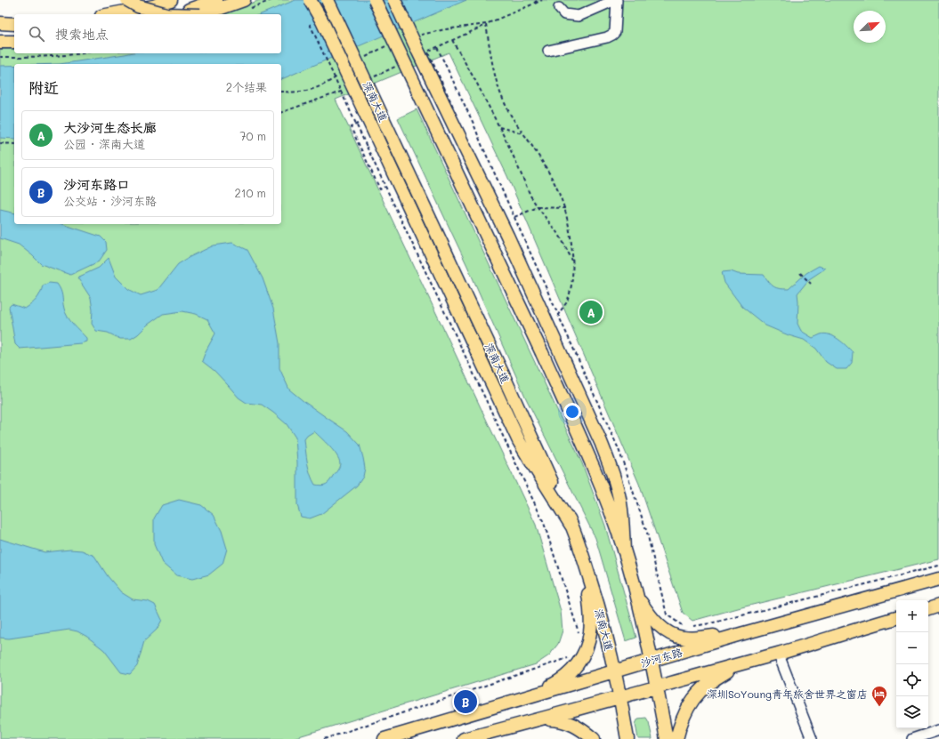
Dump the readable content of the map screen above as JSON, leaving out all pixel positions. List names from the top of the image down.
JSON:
{
  "streets": {
    "main road": ["深南大道", "沙河东路"]
  },
  "crossings": [
    ["深南大道", "沙河东路"]
  ],
  "places": {
    "hotel": ["深圳SoYoung青年旅舍世界之窗店"]
  },
  "north": "top right",
  "page": {
    "search": "搜索地点",
    "heading": ["附近", "2个结果"],
    "list": [
      {
        "mark": "A",
        "name": "大沙河生态长廊",
        "note": "公园 · 深南大道",
        "value": "70 m"
      },
      {
        "mark": "B",
        "name": "沙河东路口",
        "note": "公交站 · 沙河东路",
        "value": "210 m"
      }
    ],
    "pins": ["A", "B"],
    "map_buttons": ["+", "−"]
  }
}
